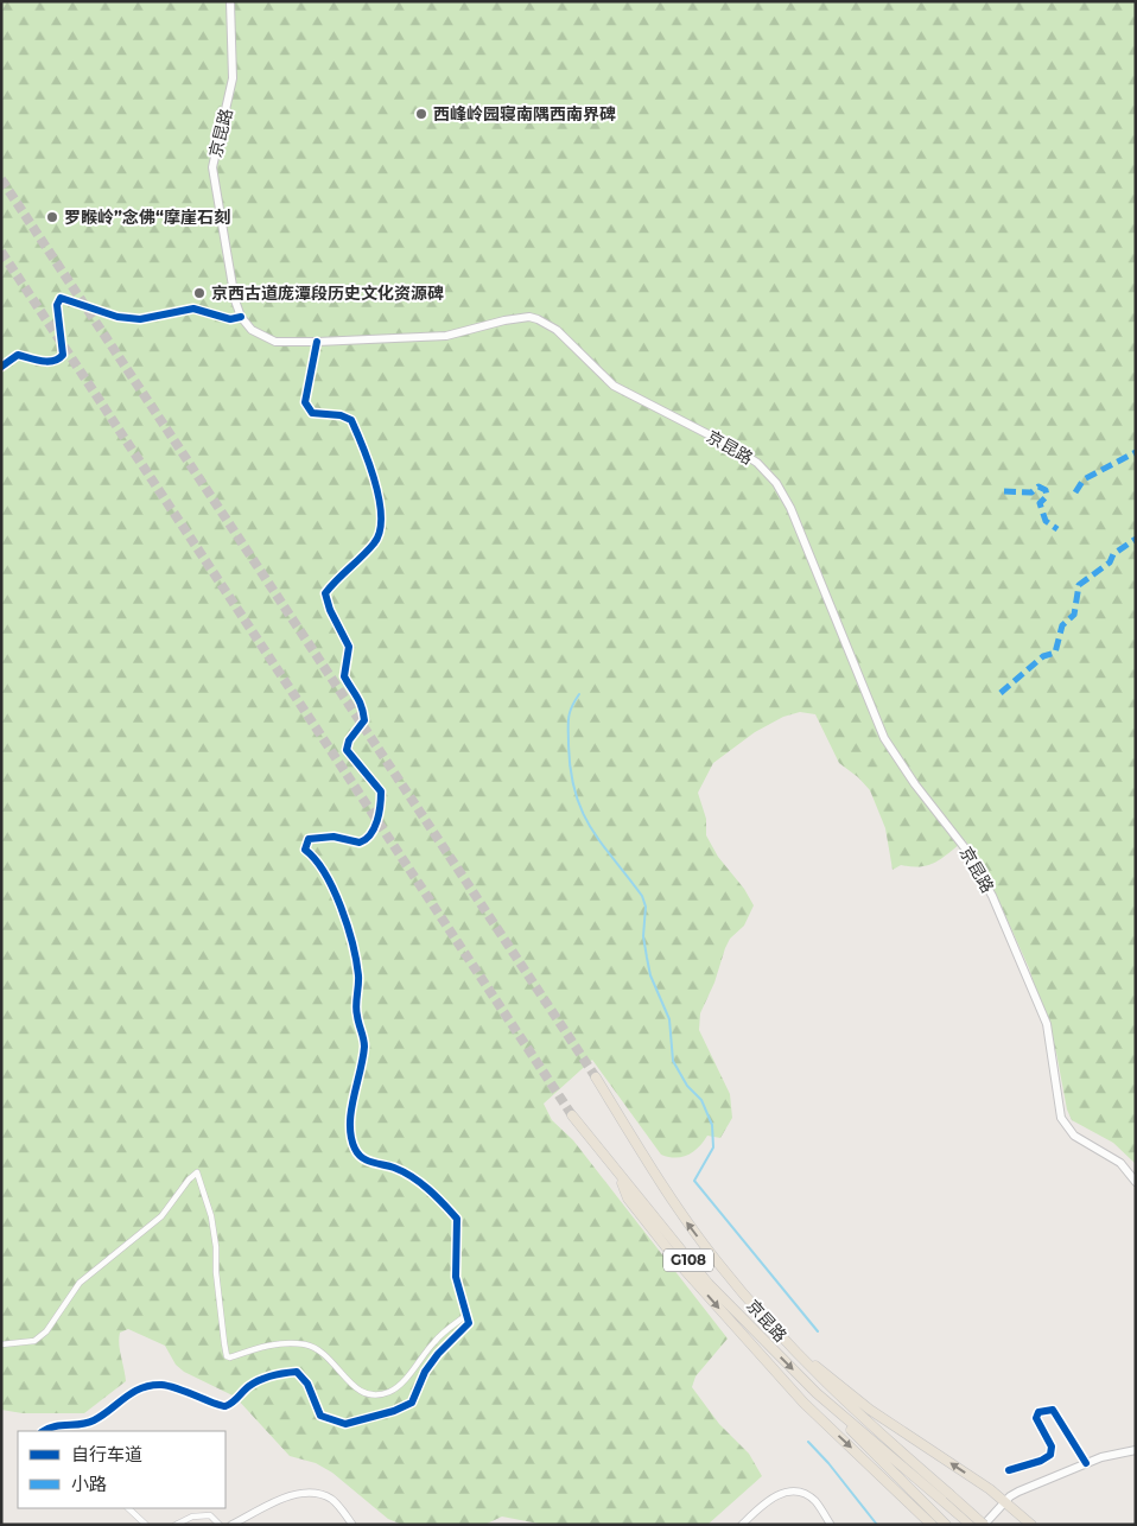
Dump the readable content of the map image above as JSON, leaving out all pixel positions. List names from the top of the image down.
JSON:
{
  "streets": {
    "highway": ["京昆路", "G108"]
  },
  "places": ["西峰岭园寝南隅西南界碑", "罗睺岭”念佛“摩崖石刻", "京西古道庞潭段历史文化资源碑"],
  "legend": ["自行车道", "小路"]
}
